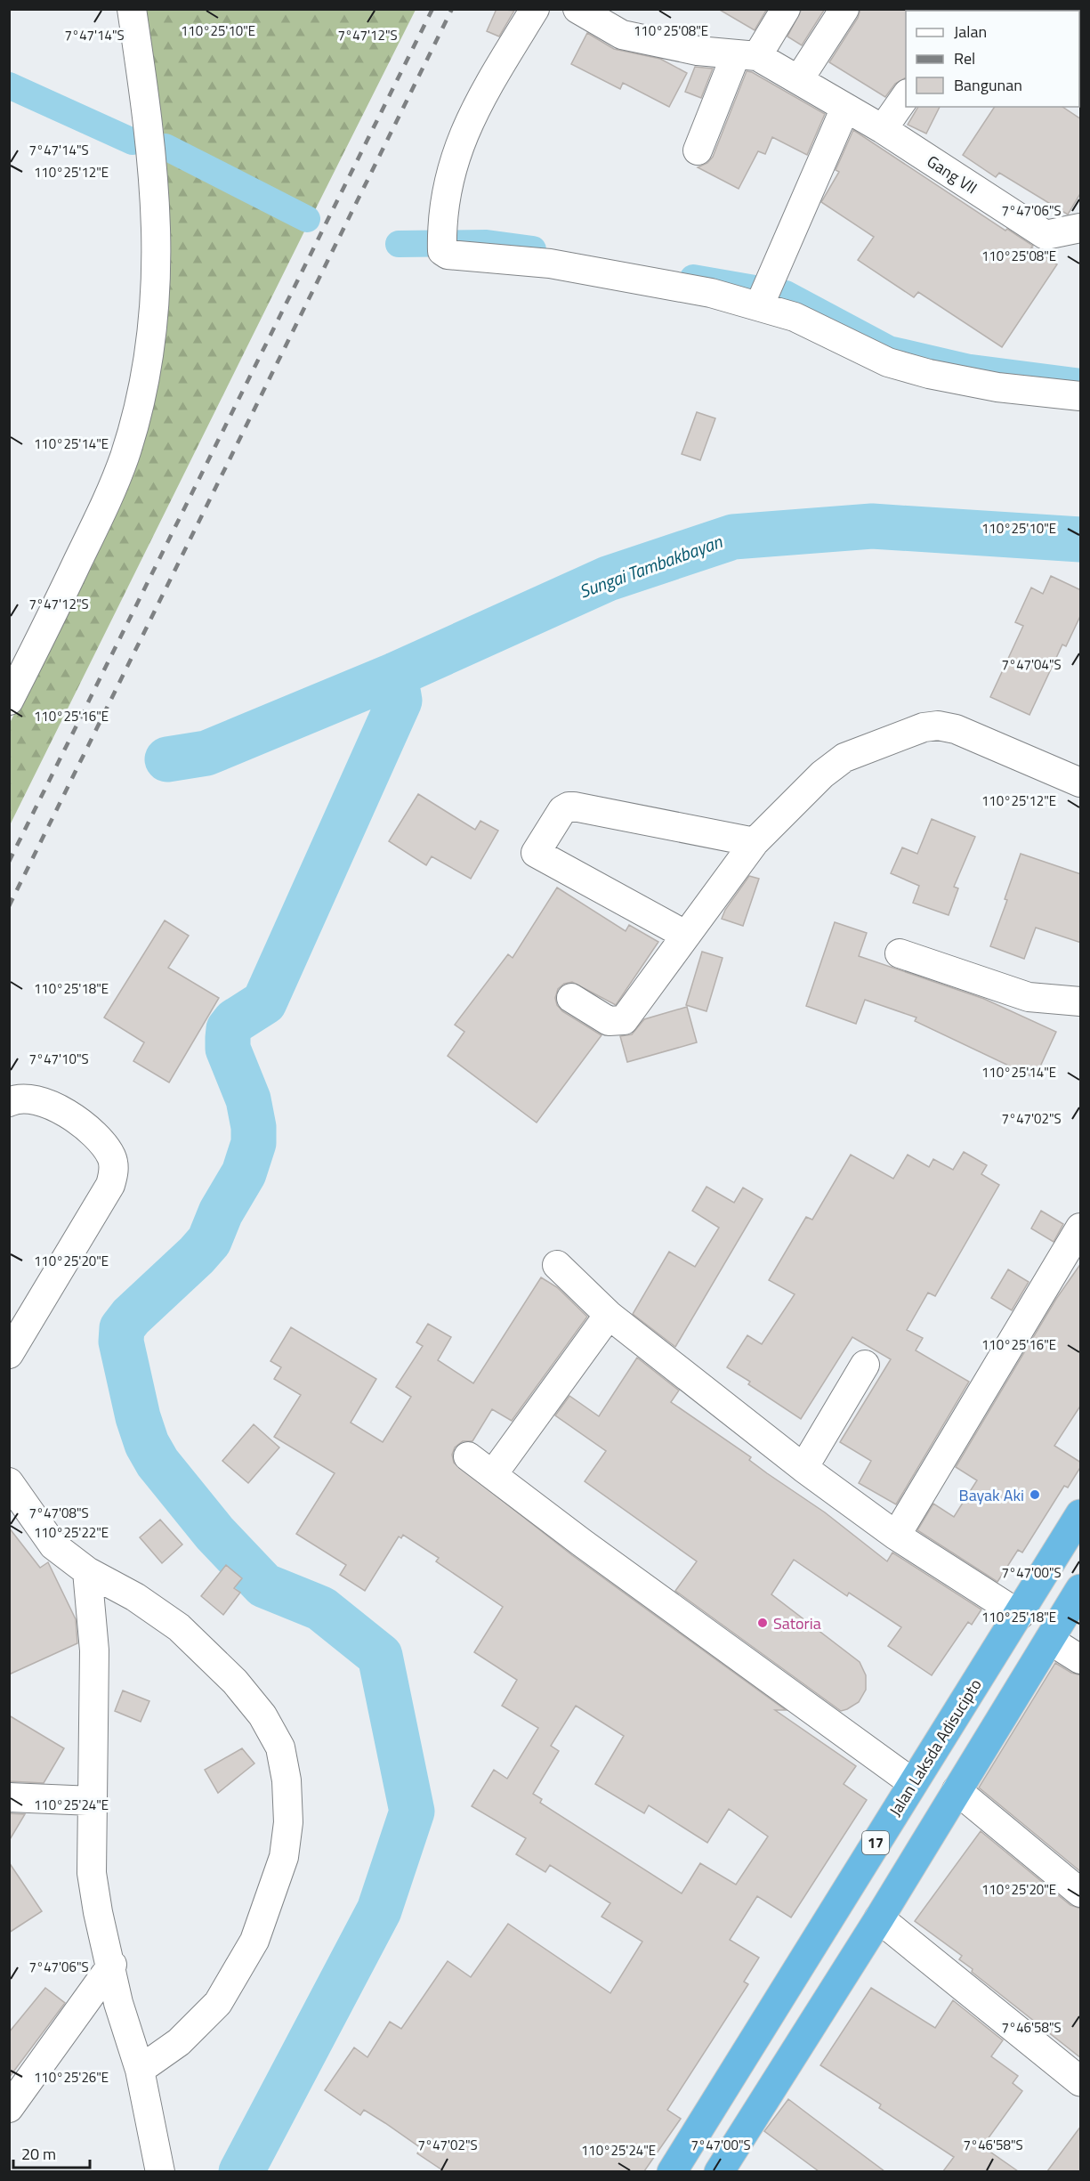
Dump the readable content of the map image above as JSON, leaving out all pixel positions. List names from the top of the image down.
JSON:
{
  "streets": {
    "highway": ["Jalan Laksda Adisucipto", "17"],
    "street": ["Gang VII"]
  },
  "water": ["Sungai Tambakbayan"],
  "places": ["Bayak Aki", "Satoria"],
  "legend": ["Jalan", "Rel", "Bangunan"],
  "scale_bar": "20 m",
  "coordinates": [
    "110°25'10\"E",
    "110°25'08\"E",
    "7°47'14\"S",
    "7°47'12\"S",
    "110°25'12\"E",
    "7°47'06\"S",
    "110°25'14\"E",
    "7°47'04\"S",
    "110°25'16\"E",
    "110°25'18\"E",
    "7°47'10\"S",
    "7°47'02\"S",
    "110°25'20\"E",
    "7°47'08\"S",
    "110°25'22\"E",
    "7°47'00\"S",
    "110°25'24\"E",
    "7°46'58\"S",
    "110°25'26\"E"
  ]
}
